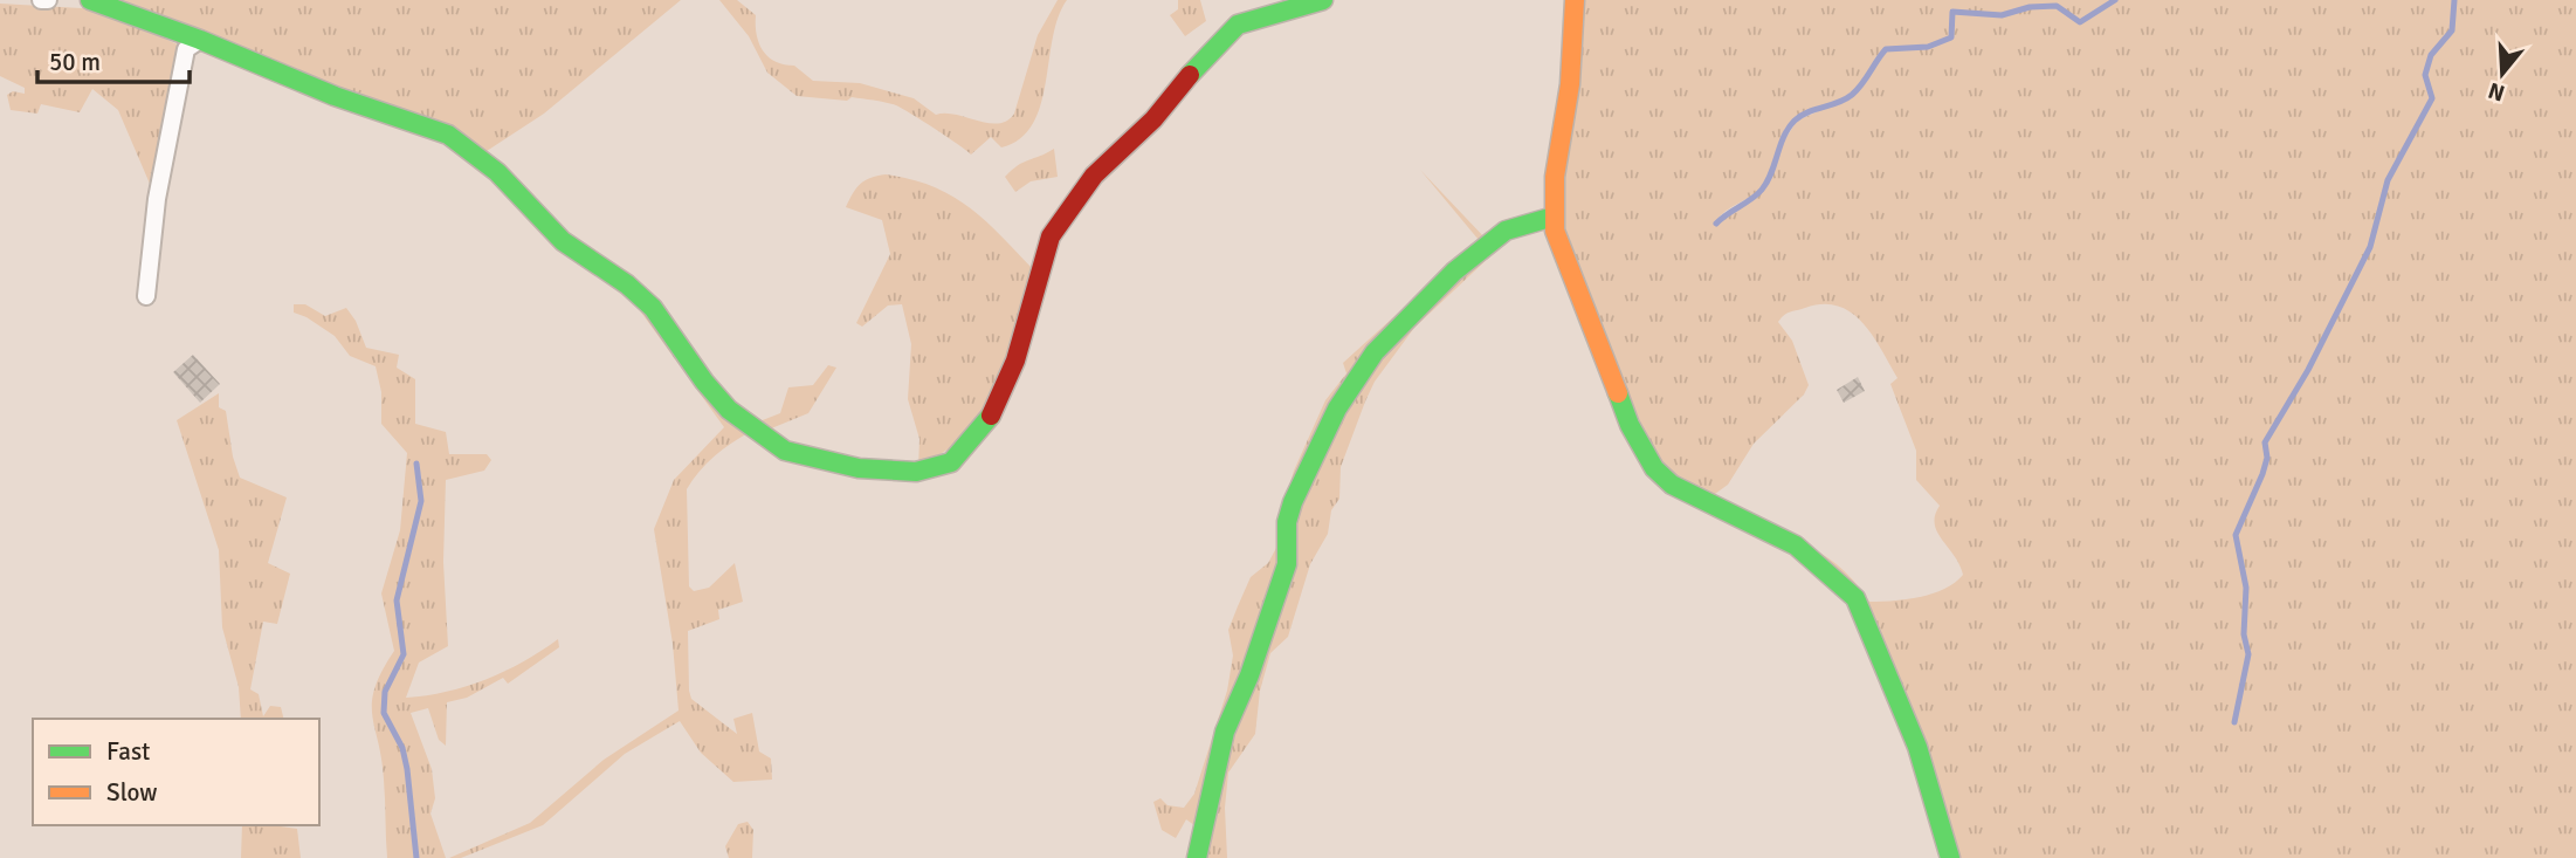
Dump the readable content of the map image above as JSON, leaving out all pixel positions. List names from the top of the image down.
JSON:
{
  "legend": ["Fast", "Slow"],
  "scale_bar": "50 m",
  "north": "bottom"
}
